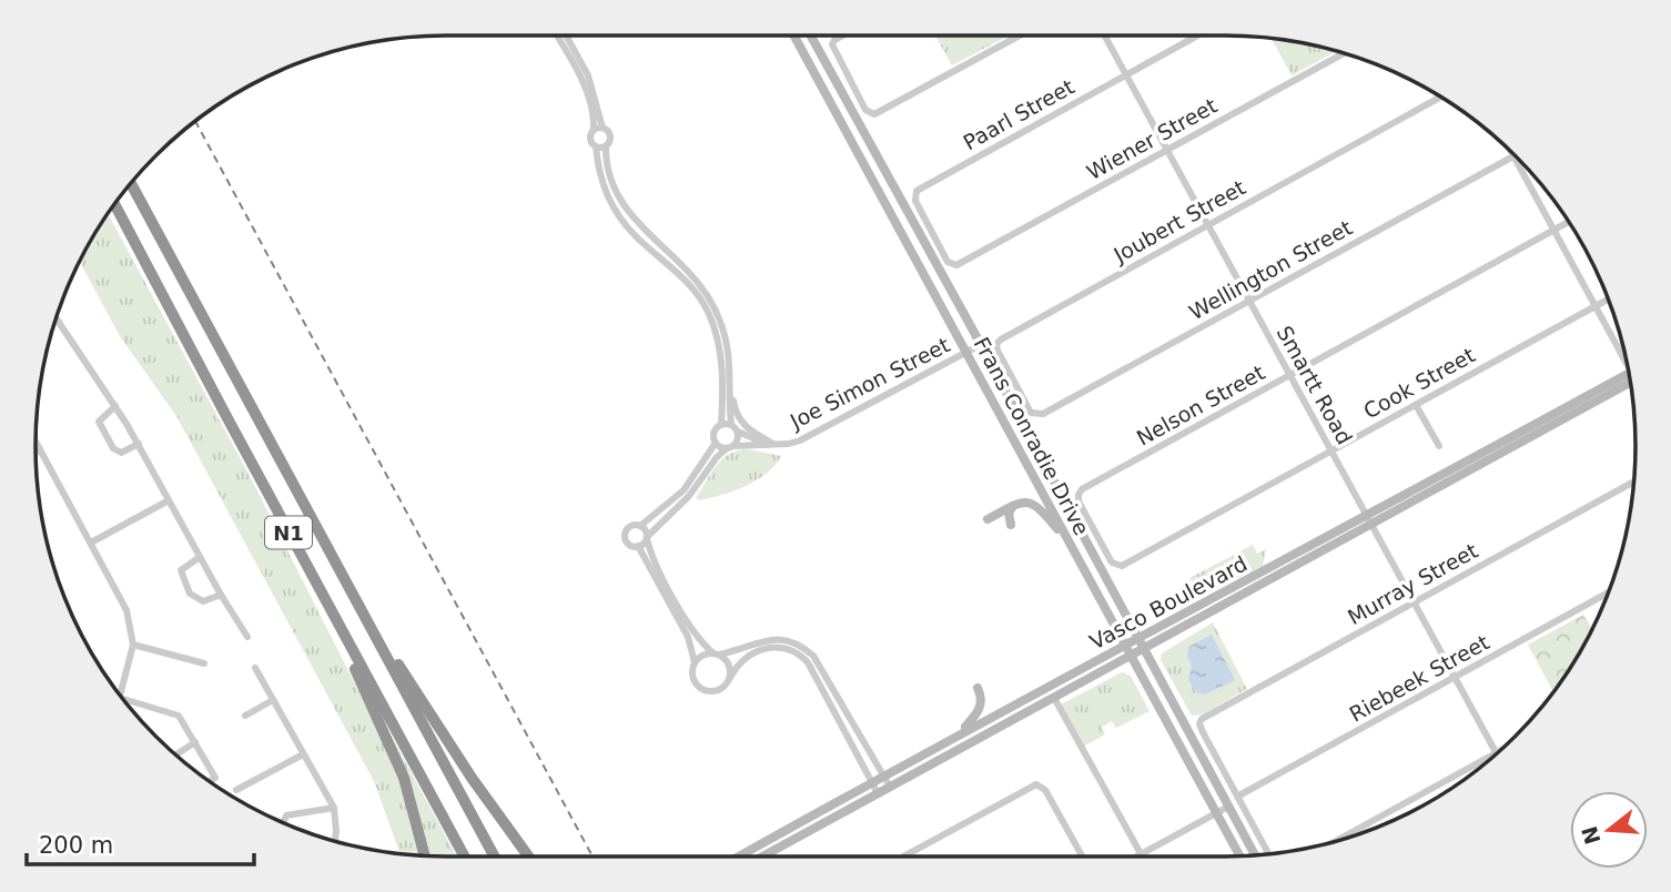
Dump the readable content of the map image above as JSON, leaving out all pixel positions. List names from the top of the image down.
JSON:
{
  "streets": {
    "highway": ["N1"],
    "main road": ["Frans Conradie Drive", "Vasco Boulevard"],
    "street": [
      "Paarl Street",
      "Wiener Street",
      "Joubert Street",
      "Wellington Street",
      "Joe Simon Street",
      "Cook Street",
      "Smartt Road",
      "Nelson Street",
      "Murray Street",
      "Riebeek Street"
    ]
  },
  "crossings": [
    ["Paarl Street", "Wiener Street"],
    ["Paarl Street", "Smartt Road"],
    ["Wiener Street", "Smartt Road"],
    ["Joubert Street", "Wellington Street"],
    ["Joubert Street", "Smartt Road"],
    ["Wellington Street", "Smartt Road"],
    ["Joe Simon Street", "Frans Conradie Drive"],
    ["Cook Street", "Smartt Road"],
    ["Cook Street", "Nelson Street"],
    ["Smartt Road", "Nelson Street"],
    ["Smartt Road", "Murray Street"],
    ["Smartt Road", "Vasco Boulevard"],
    ["Smartt Road", "Riebeek Street"],
    ["Frans Conradie Drive", "Vasco Boulevard"],
    ["Murray Street", "Riebeek Street"]
  ],
  "scale_bar": "200 m",
  "north": "left"
}
